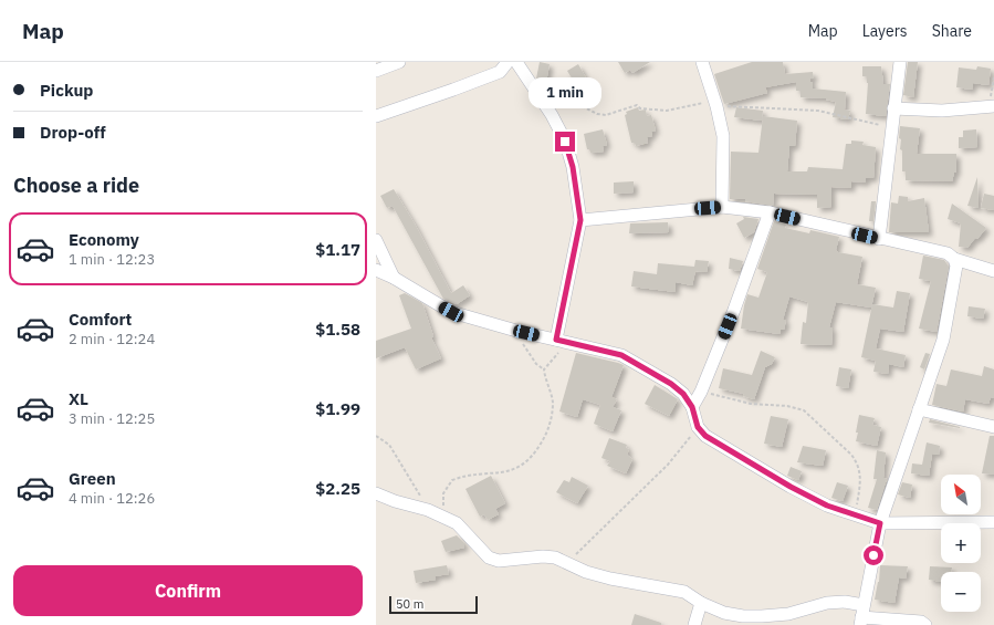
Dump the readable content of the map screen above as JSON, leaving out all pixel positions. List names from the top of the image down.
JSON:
{
  "scale_bar": "50 m",
  "north": "top left",
  "page": {
    "header": "Map",
    "nav": ["Map", "Layers", "Share"],
    "banner": ["Pickup", "Drop-off"],
    "bubble": "1 min",
    "heading": "Choose a ride",
    "list": [
      {
        "name": "Economy",
        "note": "1 min · 12:23",
        "value": "$1.17"
      },
      {
        "name": "Comfort",
        "note": "2 min · 12:24",
        "value": "$1.58"
      },
      {
        "name": "XL",
        "note": "3 min · 12:25",
        "value": "$1.99"
      },
      {
        "name": "Green",
        "note": "4 min · 12:26",
        "value": "$2.25"
      }
    ],
    "map_buttons": ["+", "−"],
    "buttons": "Confirm",
    "scale": "50 m"
  }
}
